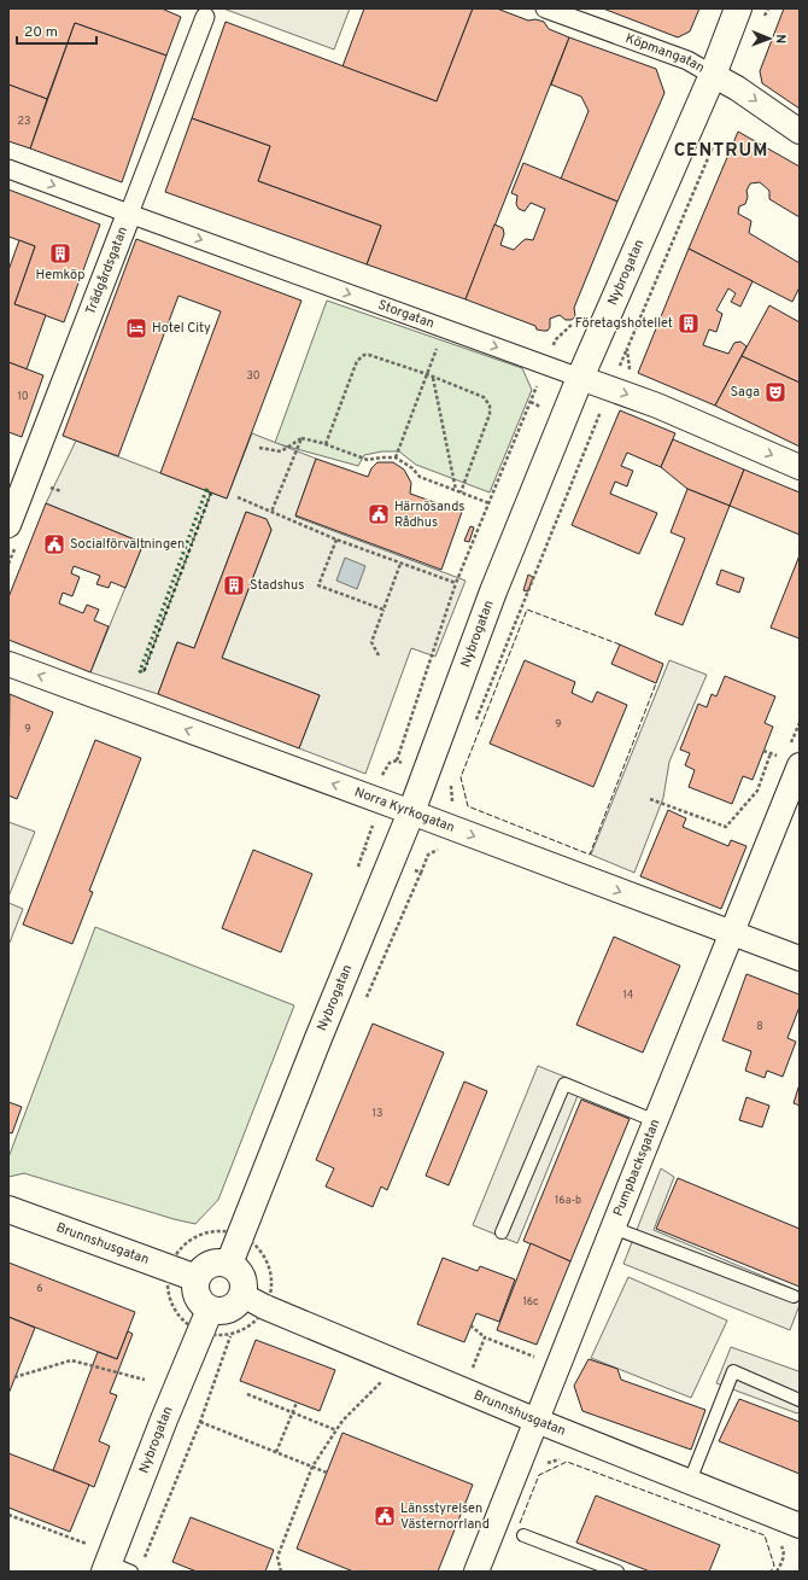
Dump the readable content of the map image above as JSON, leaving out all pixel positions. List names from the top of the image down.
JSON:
{
  "streets": {
    "main road": ["Nybrogatan", "Brunnshusgatan"],
    "street": [
      "Köpmangatan",
      "Trädgårdsgatan",
      "Storgatan",
      "Norra Kyrkogatan",
      "Pumpbacksgatan"
    ]
  },
  "crossings": [
    ["Köpmangatan", "Nybrogatan"],
    ["Trädgårdsgatan", "Storgatan"],
    ["Nybrogatan", "Storgatan"],
    ["Nybrogatan", "Norra Kyrkogatan"],
    ["Nybrogatan", "Brunnshusgatan"],
    ["Norra Kyrkogatan", "Pumpbacksgatan"],
    ["Pumpbacksgatan", "Brunnshusgatan"]
  ],
  "one_way": ["Köpmangatan", "Storgatan"],
  "districts": ["CENTRUM"],
  "places": {
    "building": ["Hemköp", "Företagshotellet", "Stadshus"],
    "hotel": ["Hotel City"],
    "theatre": ["Saga"],
    "public building": ["Härnösands Rådhus", "Socialförvaltningen", "Länsstyrelsen Västernorrland"]
  },
  "house_numbers": [
    "23",
    "30",
    "10",
    "9",
    "9",
    "14",
    "8",
    "13",
    "16a-b",
    "6",
    "16c"
  ],
  "scale_bar": "20 m",
  "north": "right"
}
